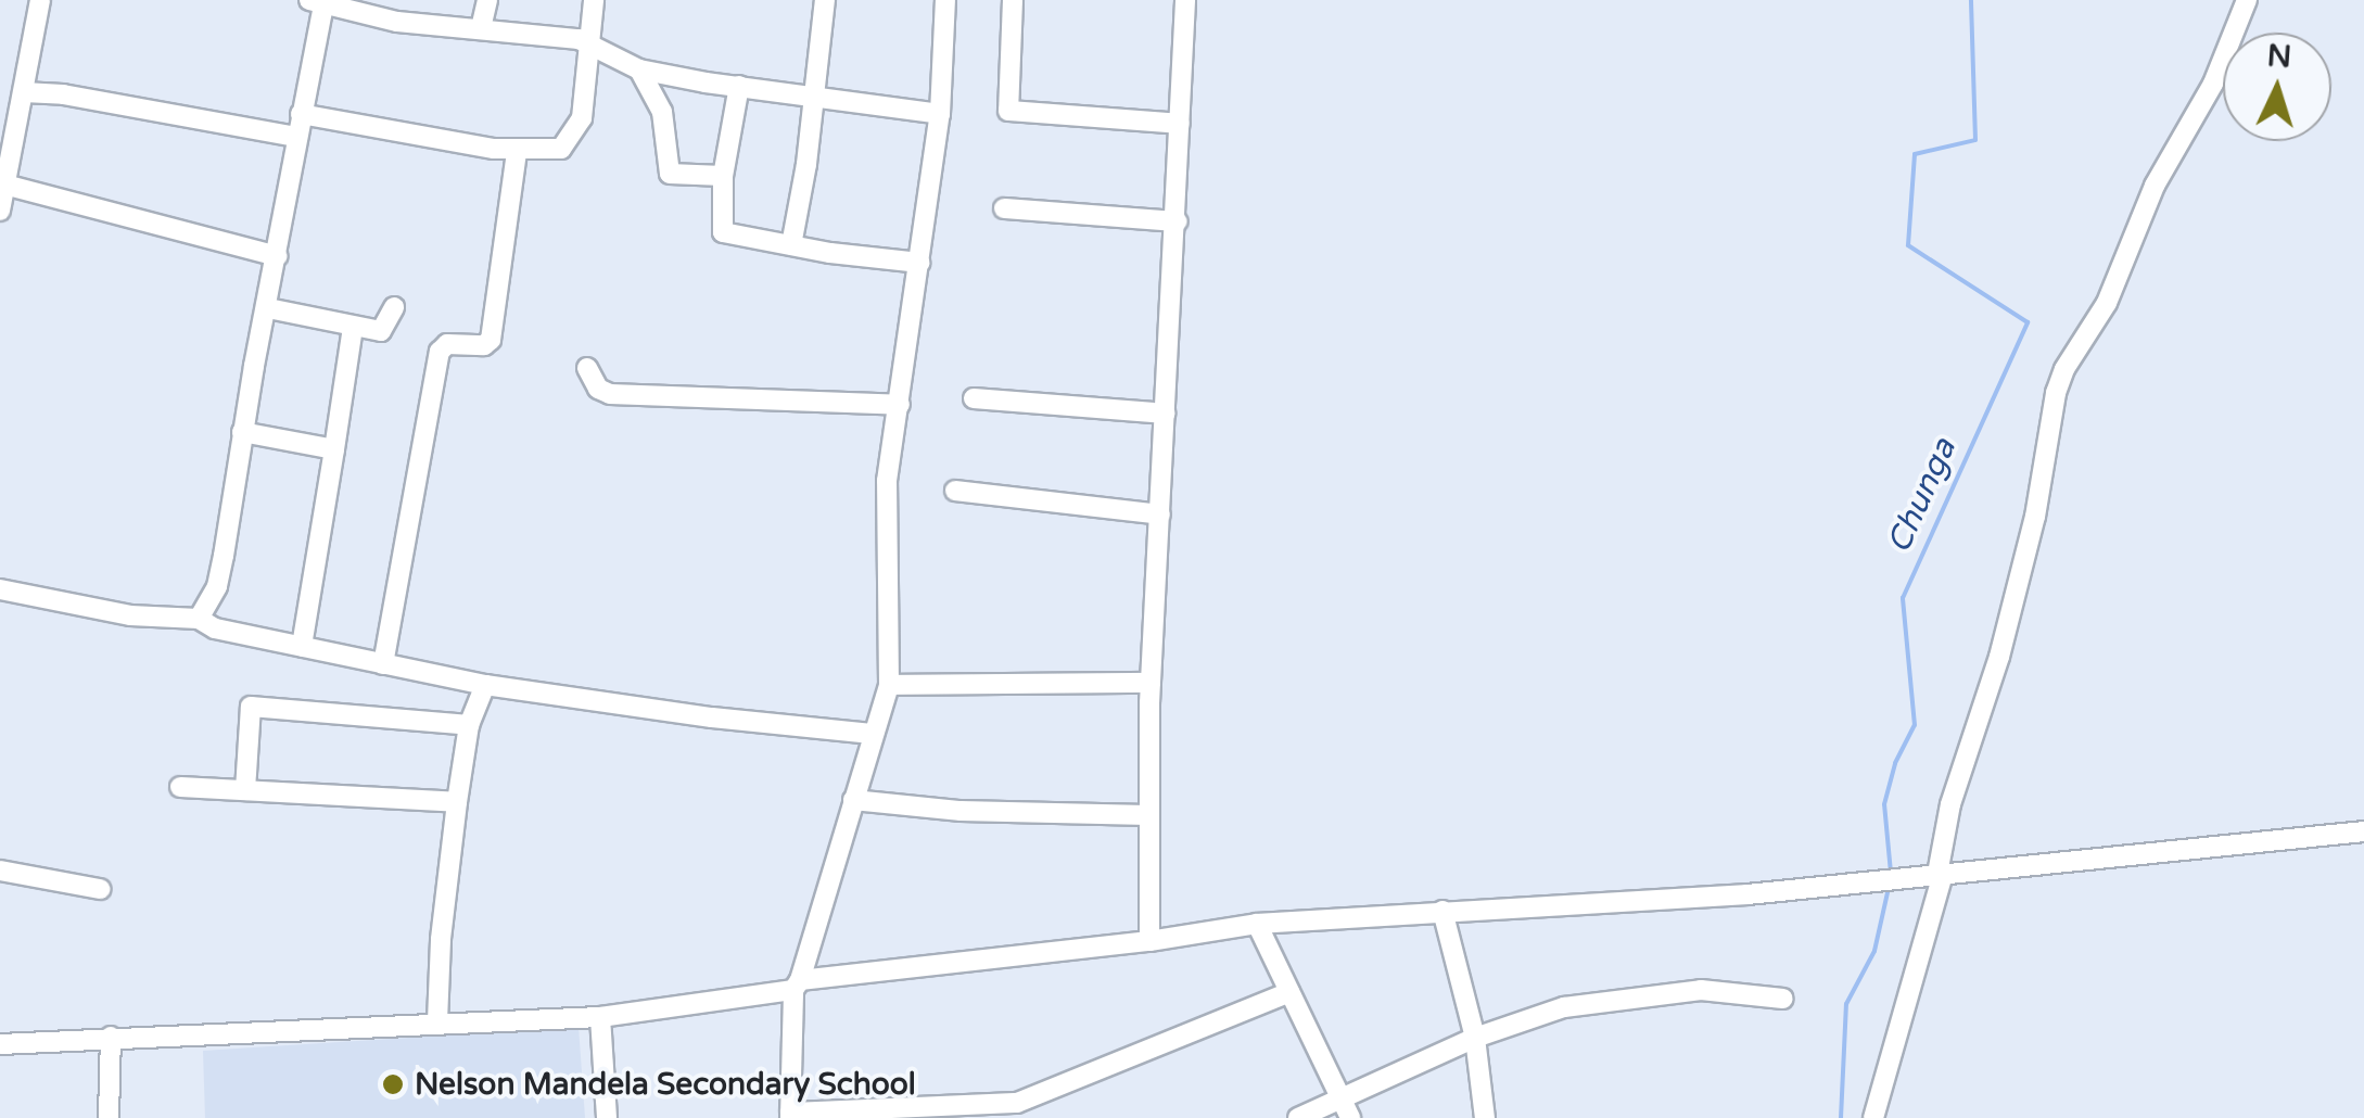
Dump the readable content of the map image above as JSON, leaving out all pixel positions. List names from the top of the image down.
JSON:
{
  "water": ["Chunga"],
  "places": ["Nelson Mandela Secondary School"],
  "north": "top"
}
